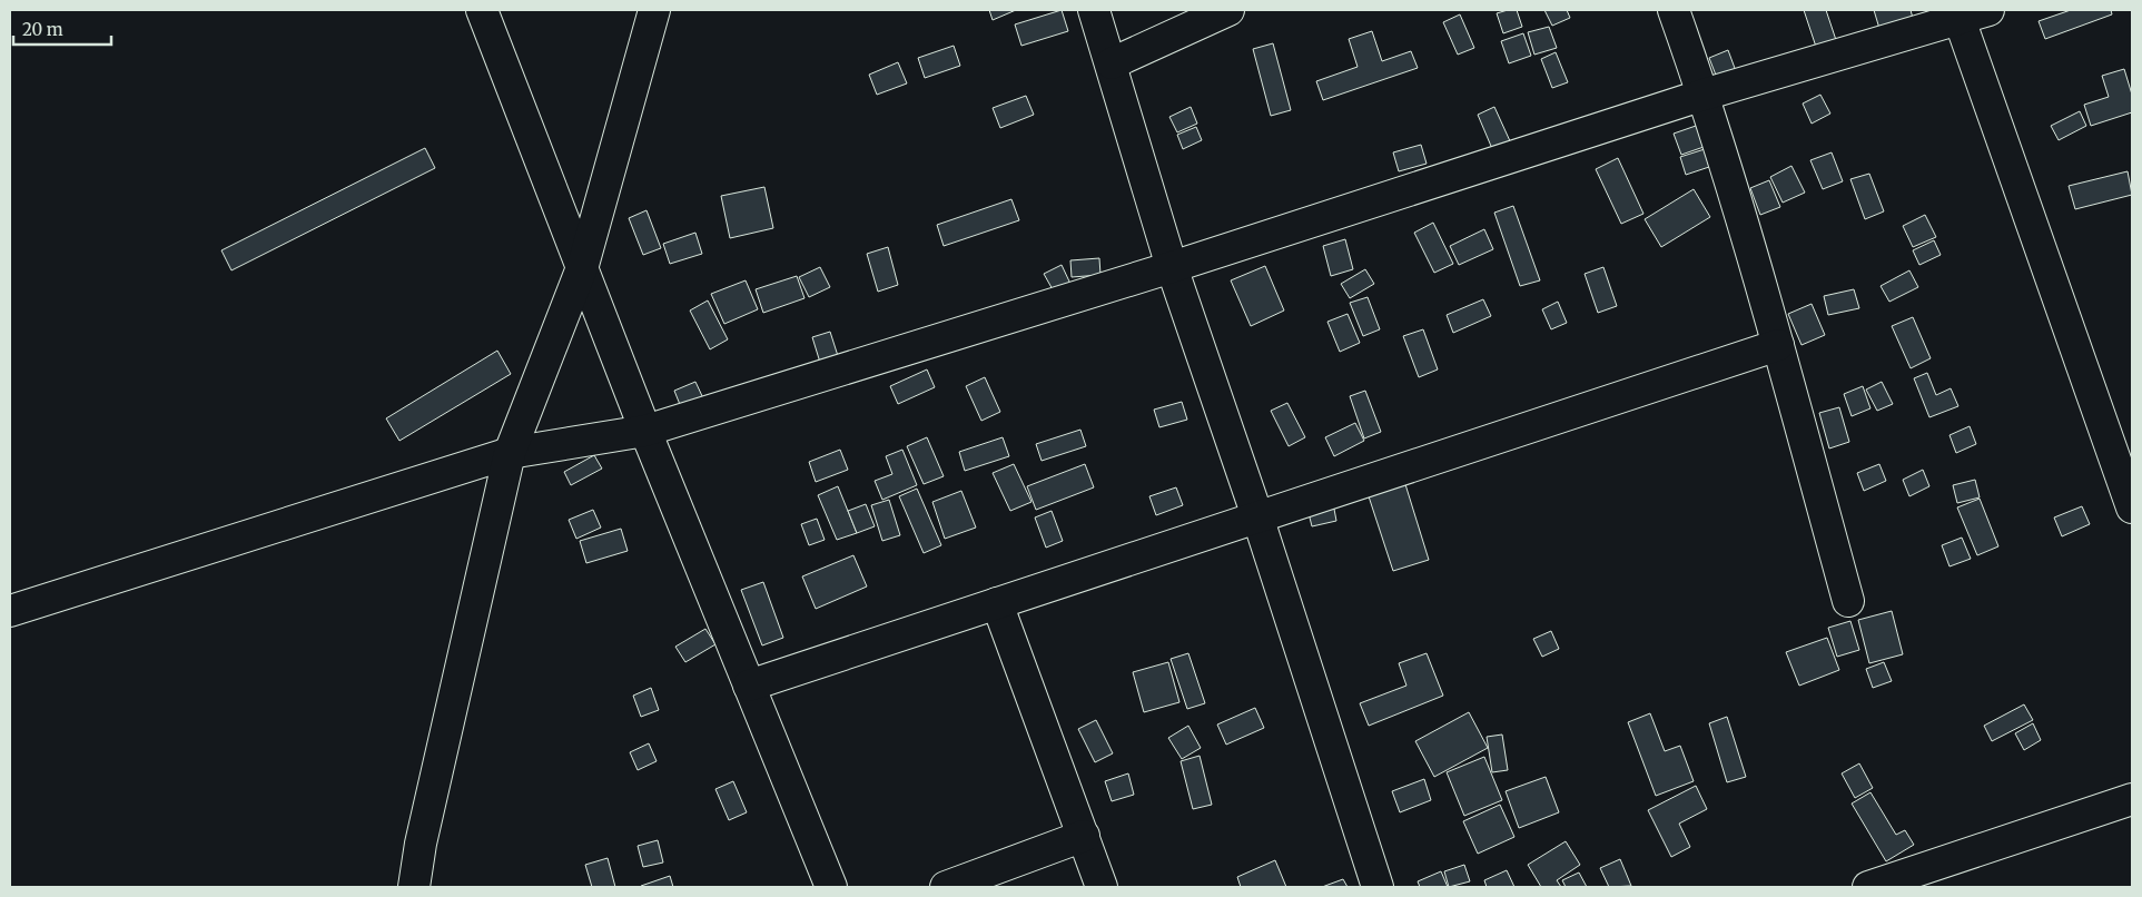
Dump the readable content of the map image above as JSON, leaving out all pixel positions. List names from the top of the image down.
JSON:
{
  "scale_bar": "20 m"
}
